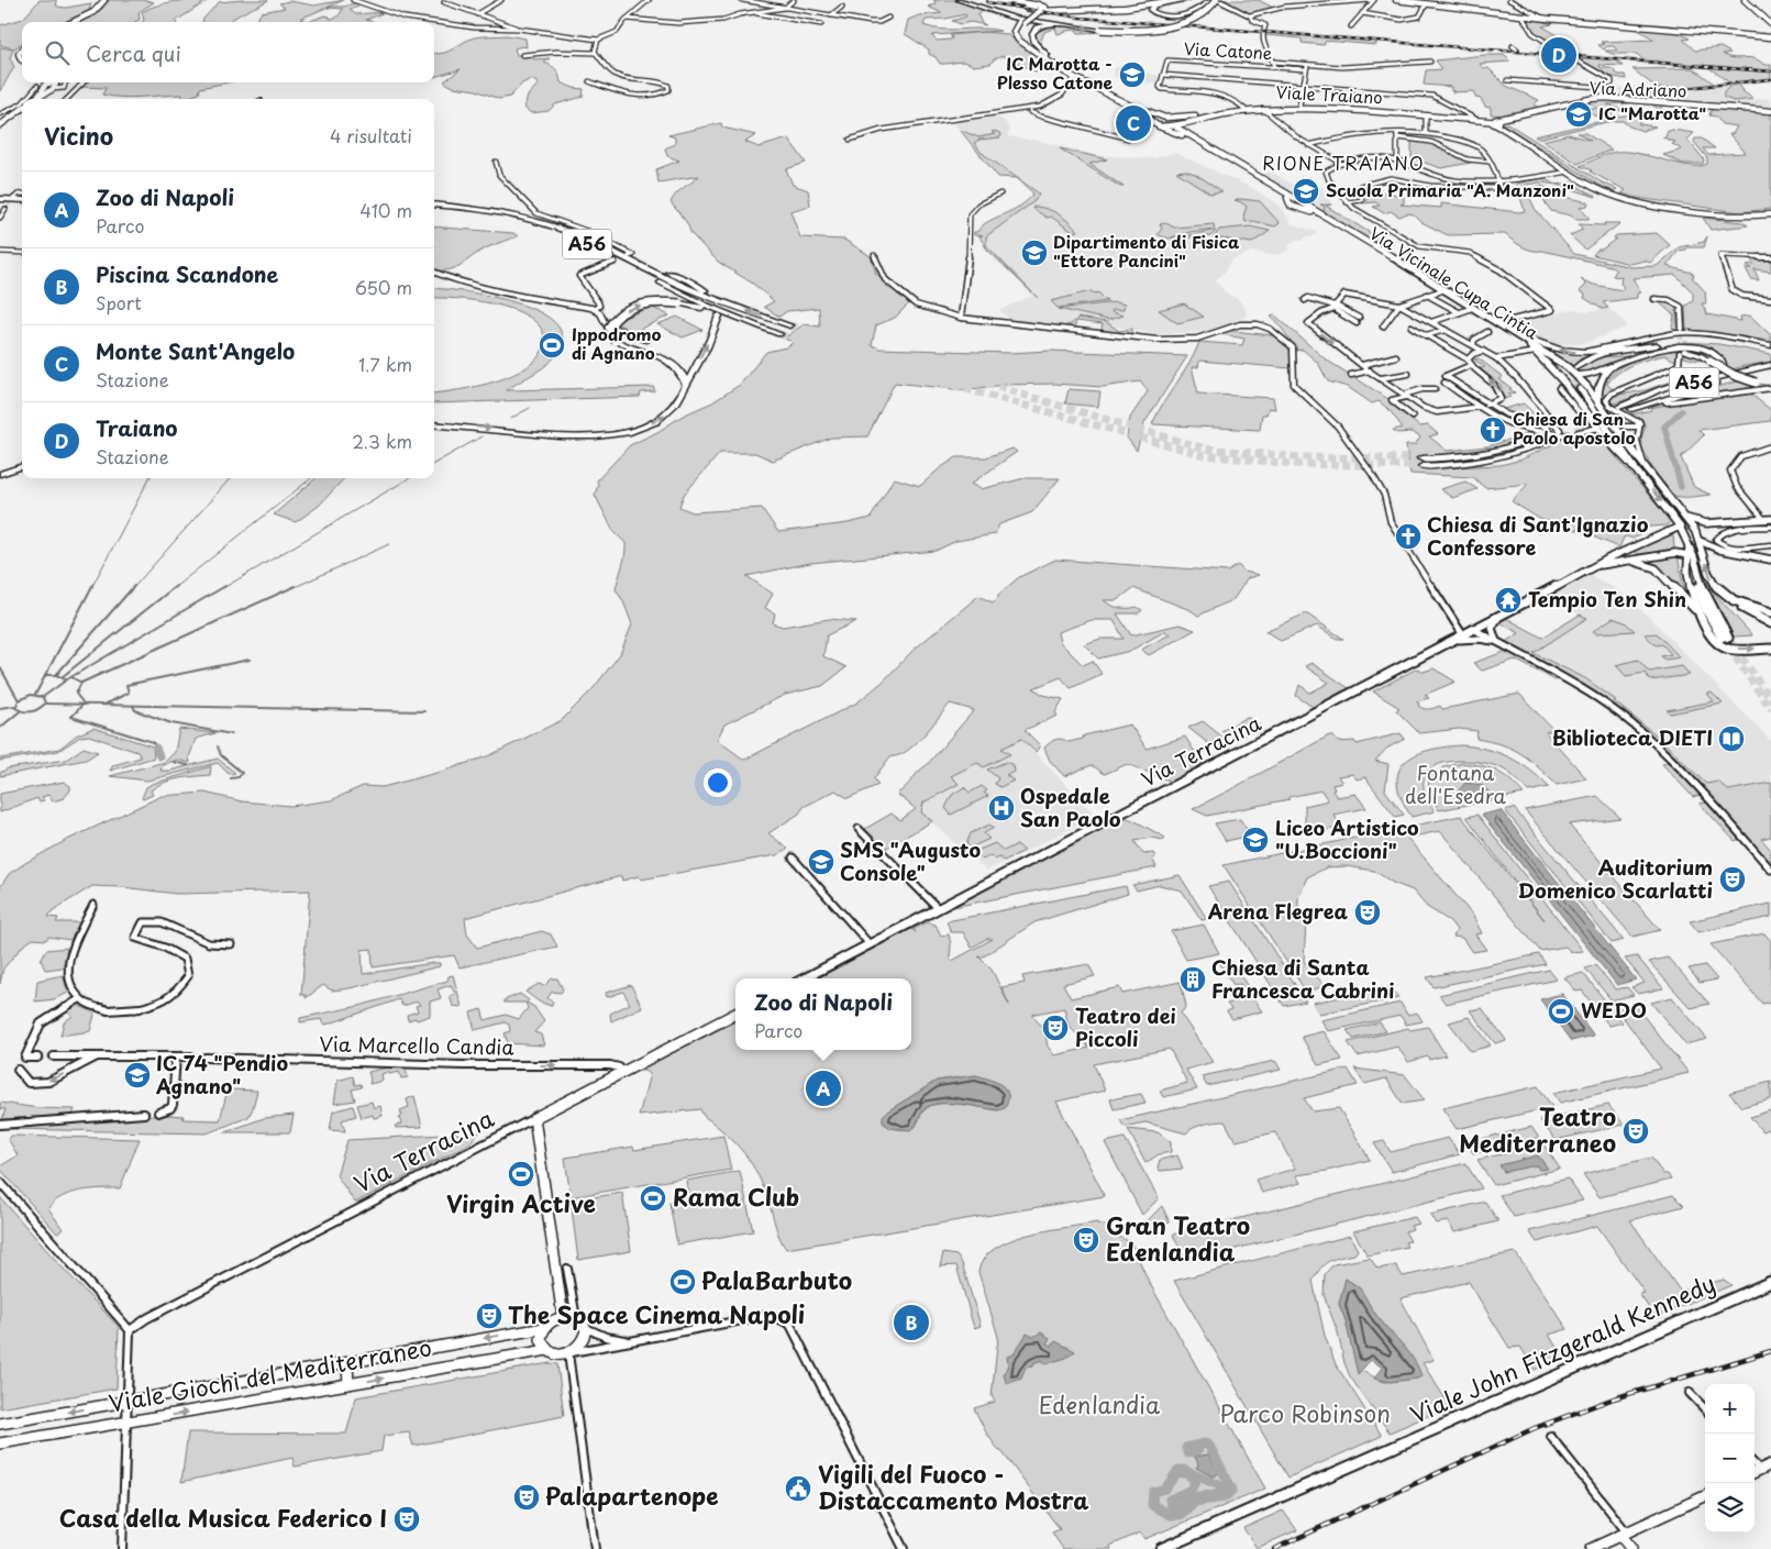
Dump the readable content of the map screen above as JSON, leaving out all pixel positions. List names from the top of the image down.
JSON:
{
  "streets": {
    "highway": ["A56"],
    "main road": [
      "Via Adriano",
      "Viale Traiano",
      "Via Vicinale Cupa Cintia",
      "Via Terracina",
      "Viale John Fitzgerald Kennedy",
      "Viale Giochi del Mediterraneo"
    ],
    "street": ["Via Catone", "Via Marcello Candia"]
  },
  "crossings": [
    ["Via Catone", "Viale Traiano"],
    ["Via Adriano", "Viale Traiano"],
    ["Viale Traiano", "Via Vicinale Cupa Cintia"],
    ["Via Vicinale Cupa Cintia", "Via Terracina"],
    ["Via Terracina", "Via Marcello Candia"]
  ],
  "one_way": ["Via Marcello Candia"],
  "districts": ["RIONE TRAIANO"],
  "parks": ["Fontana dell'Esedra", "Edenlandia", "Parco Robinson"],
  "places": {
    "school or university": [
      "IC Marotta - Plesso Catone",
      "IC \"Marotta\"",
      "Scuola Primaria \"A. Manzoni\"",
      "Dipartimento di Fisica \"Ettore Pancini\"",
      "Liceo Artistico \"U.Boccioni\"",
      "SMS \"Augusto Console\"",
      "IC 74 \"Pendio Agnano\""
    ],
    "sports": [
      "Ippodromo di Agnano",
      "WEDO",
      "Virgin Active",
      "Rama Club",
      "PalaBarbuto"
    ],
    "church": ["Chiesa di San Paolo apostolo", "Chiesa di Sant'Ignazio Confessore"],
    "temple": ["Tempio Ten Shin"],
    "library": ["Biblioteca DIETI"],
    "hospital": ["Ospedale San Paolo"],
    "theatre": [
      "Auditorium Domenico Scarlatti",
      "Arena Flegrea",
      "Teatro dei Piccoli",
      "Teatro Mediterraneo",
      "Gran Teatro Edenlandia",
      "The Space Cinema Napoli",
      "Palapartenope",
      "Casa della Musica Federico I"
    ],
    "building": ["Chiesa di Santa Francesca Cabrini"],
    "public building": ["Vigili del Fuoco - Distaccamento Mostra"]
  },
  "page": {
    "search": "Cerca qui",
    "pins": [
      "D",
      "C",
      "A",
      "B"
    ],
    "heading": ["Vicino", "4 risultati"],
    "list": [
      {
        "mark": "A",
        "name": "Zoo di Napoli",
        "note": "Parco",
        "value": "410 m"
      },
      {
        "mark": "B",
        "name": "Piscina Scandone",
        "note": "Sport",
        "value": "650 m"
      },
      {
        "mark": "C",
        "name": "Monte Sant'Angelo",
        "note": "Stazione",
        "value": "1.7 km"
      },
      {
        "mark": "D",
        "name": "Traiano",
        "note": "Stazione",
        "value": "2.3 km"
      }
    ],
    "popup": ["Zoo di Napoli", "Parco"],
    "map_buttons": ["+", "−"]
  }
}
